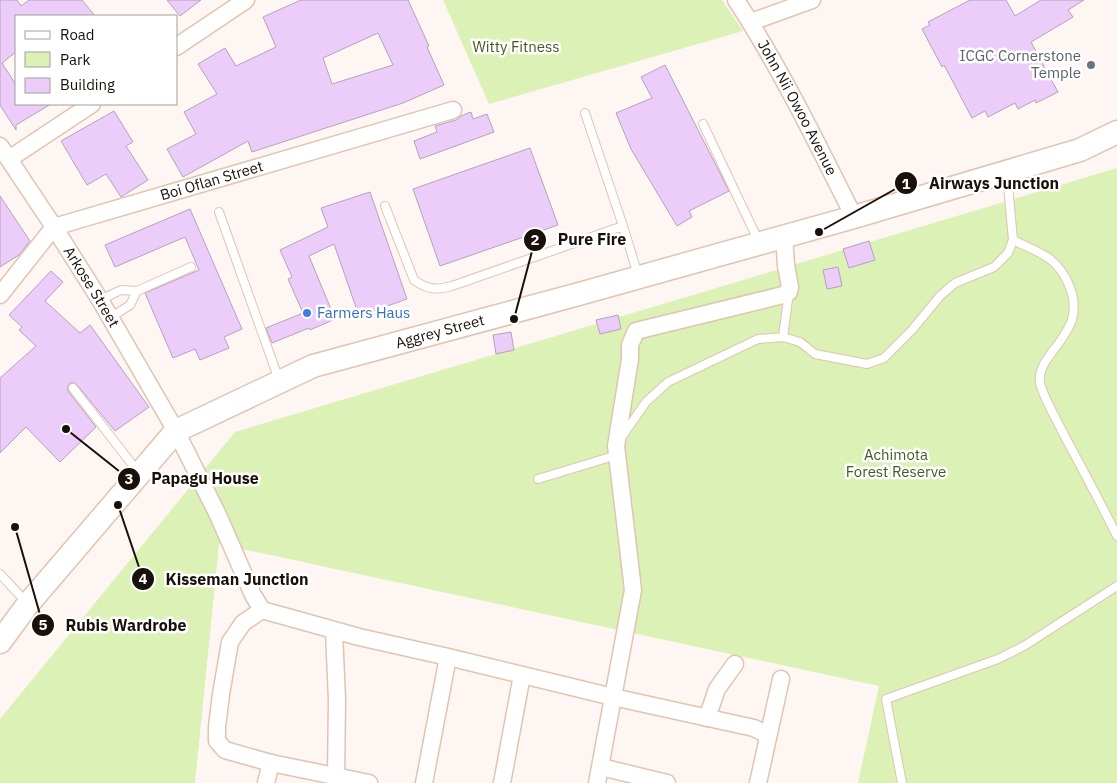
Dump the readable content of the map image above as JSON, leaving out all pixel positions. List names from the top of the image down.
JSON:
{
  "streets": {
    "main road": ["Aggrey Street"],
    "street": ["John Nii Owoo Avenue", "Boi Oflan Street", "Arkose Street"]
  },
  "crossings": [
    ["John Nii Owoo Avenue", "Aggrey Street"],
    ["Boi Oflan Street", "Arkose Street"],
    ["Arkose Street", "Aggrey Street"]
  ],
  "parks": ["Witty Fitness", "Achimota Forest Reserve"],
  "places": [
    "ICGC Cornerstone Temple",
    "Airways Junction",
    "Farmers Haus",
    "Pure Fire",
    "Papagu House",
    "Kisseman Junction",
    "Rubis Wardrobe"
  ],
  "legend": ["Road", "Park", "Building"]
}
